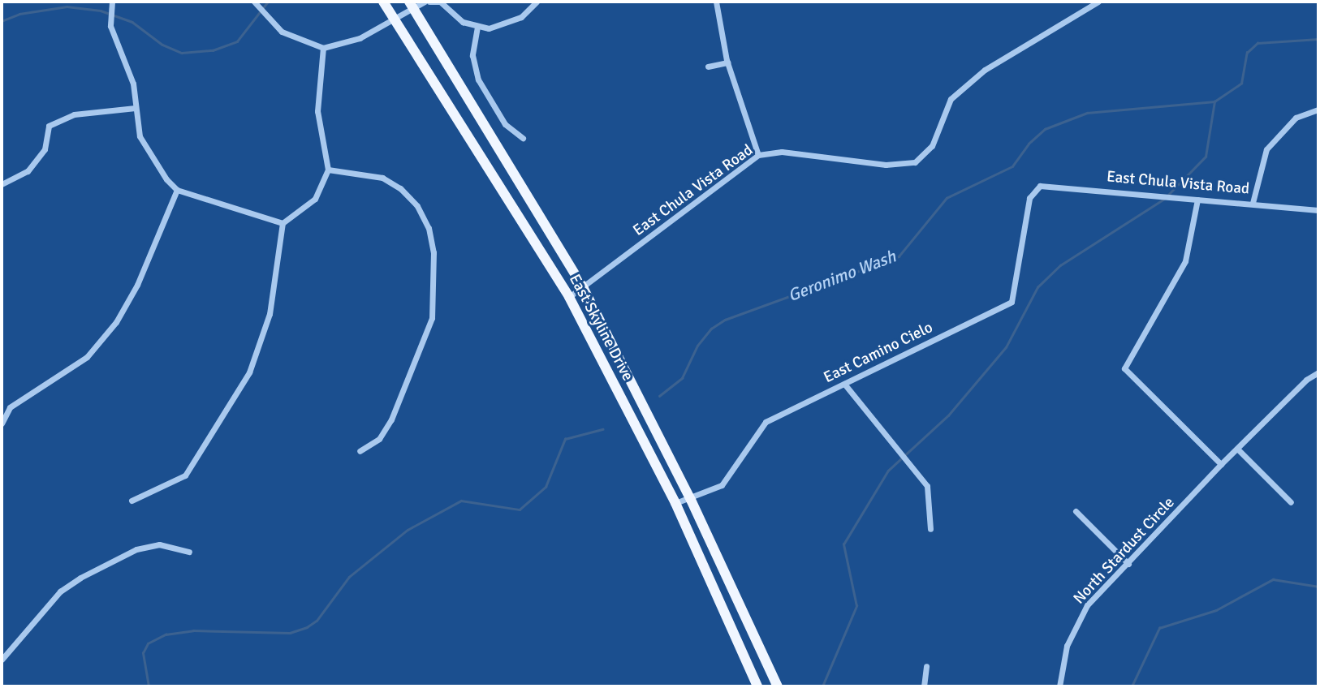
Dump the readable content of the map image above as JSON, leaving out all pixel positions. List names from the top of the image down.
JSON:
{
  "streets": {
    "main road": ["East Skyline Drive"],
    "street": ["East Chula Vista Road", "East Camino Cielo", "North Stardust Circle"]
  },
  "crossings": [
    ["East Chula Vista Road", "East Skyline Drive"],
    ["East Chula Vista Road", "East Camino Cielo"],
    ["East Skyline Drive", "East Camino Cielo"]
  ],
  "water": ["Geronimo Wash"]
}
